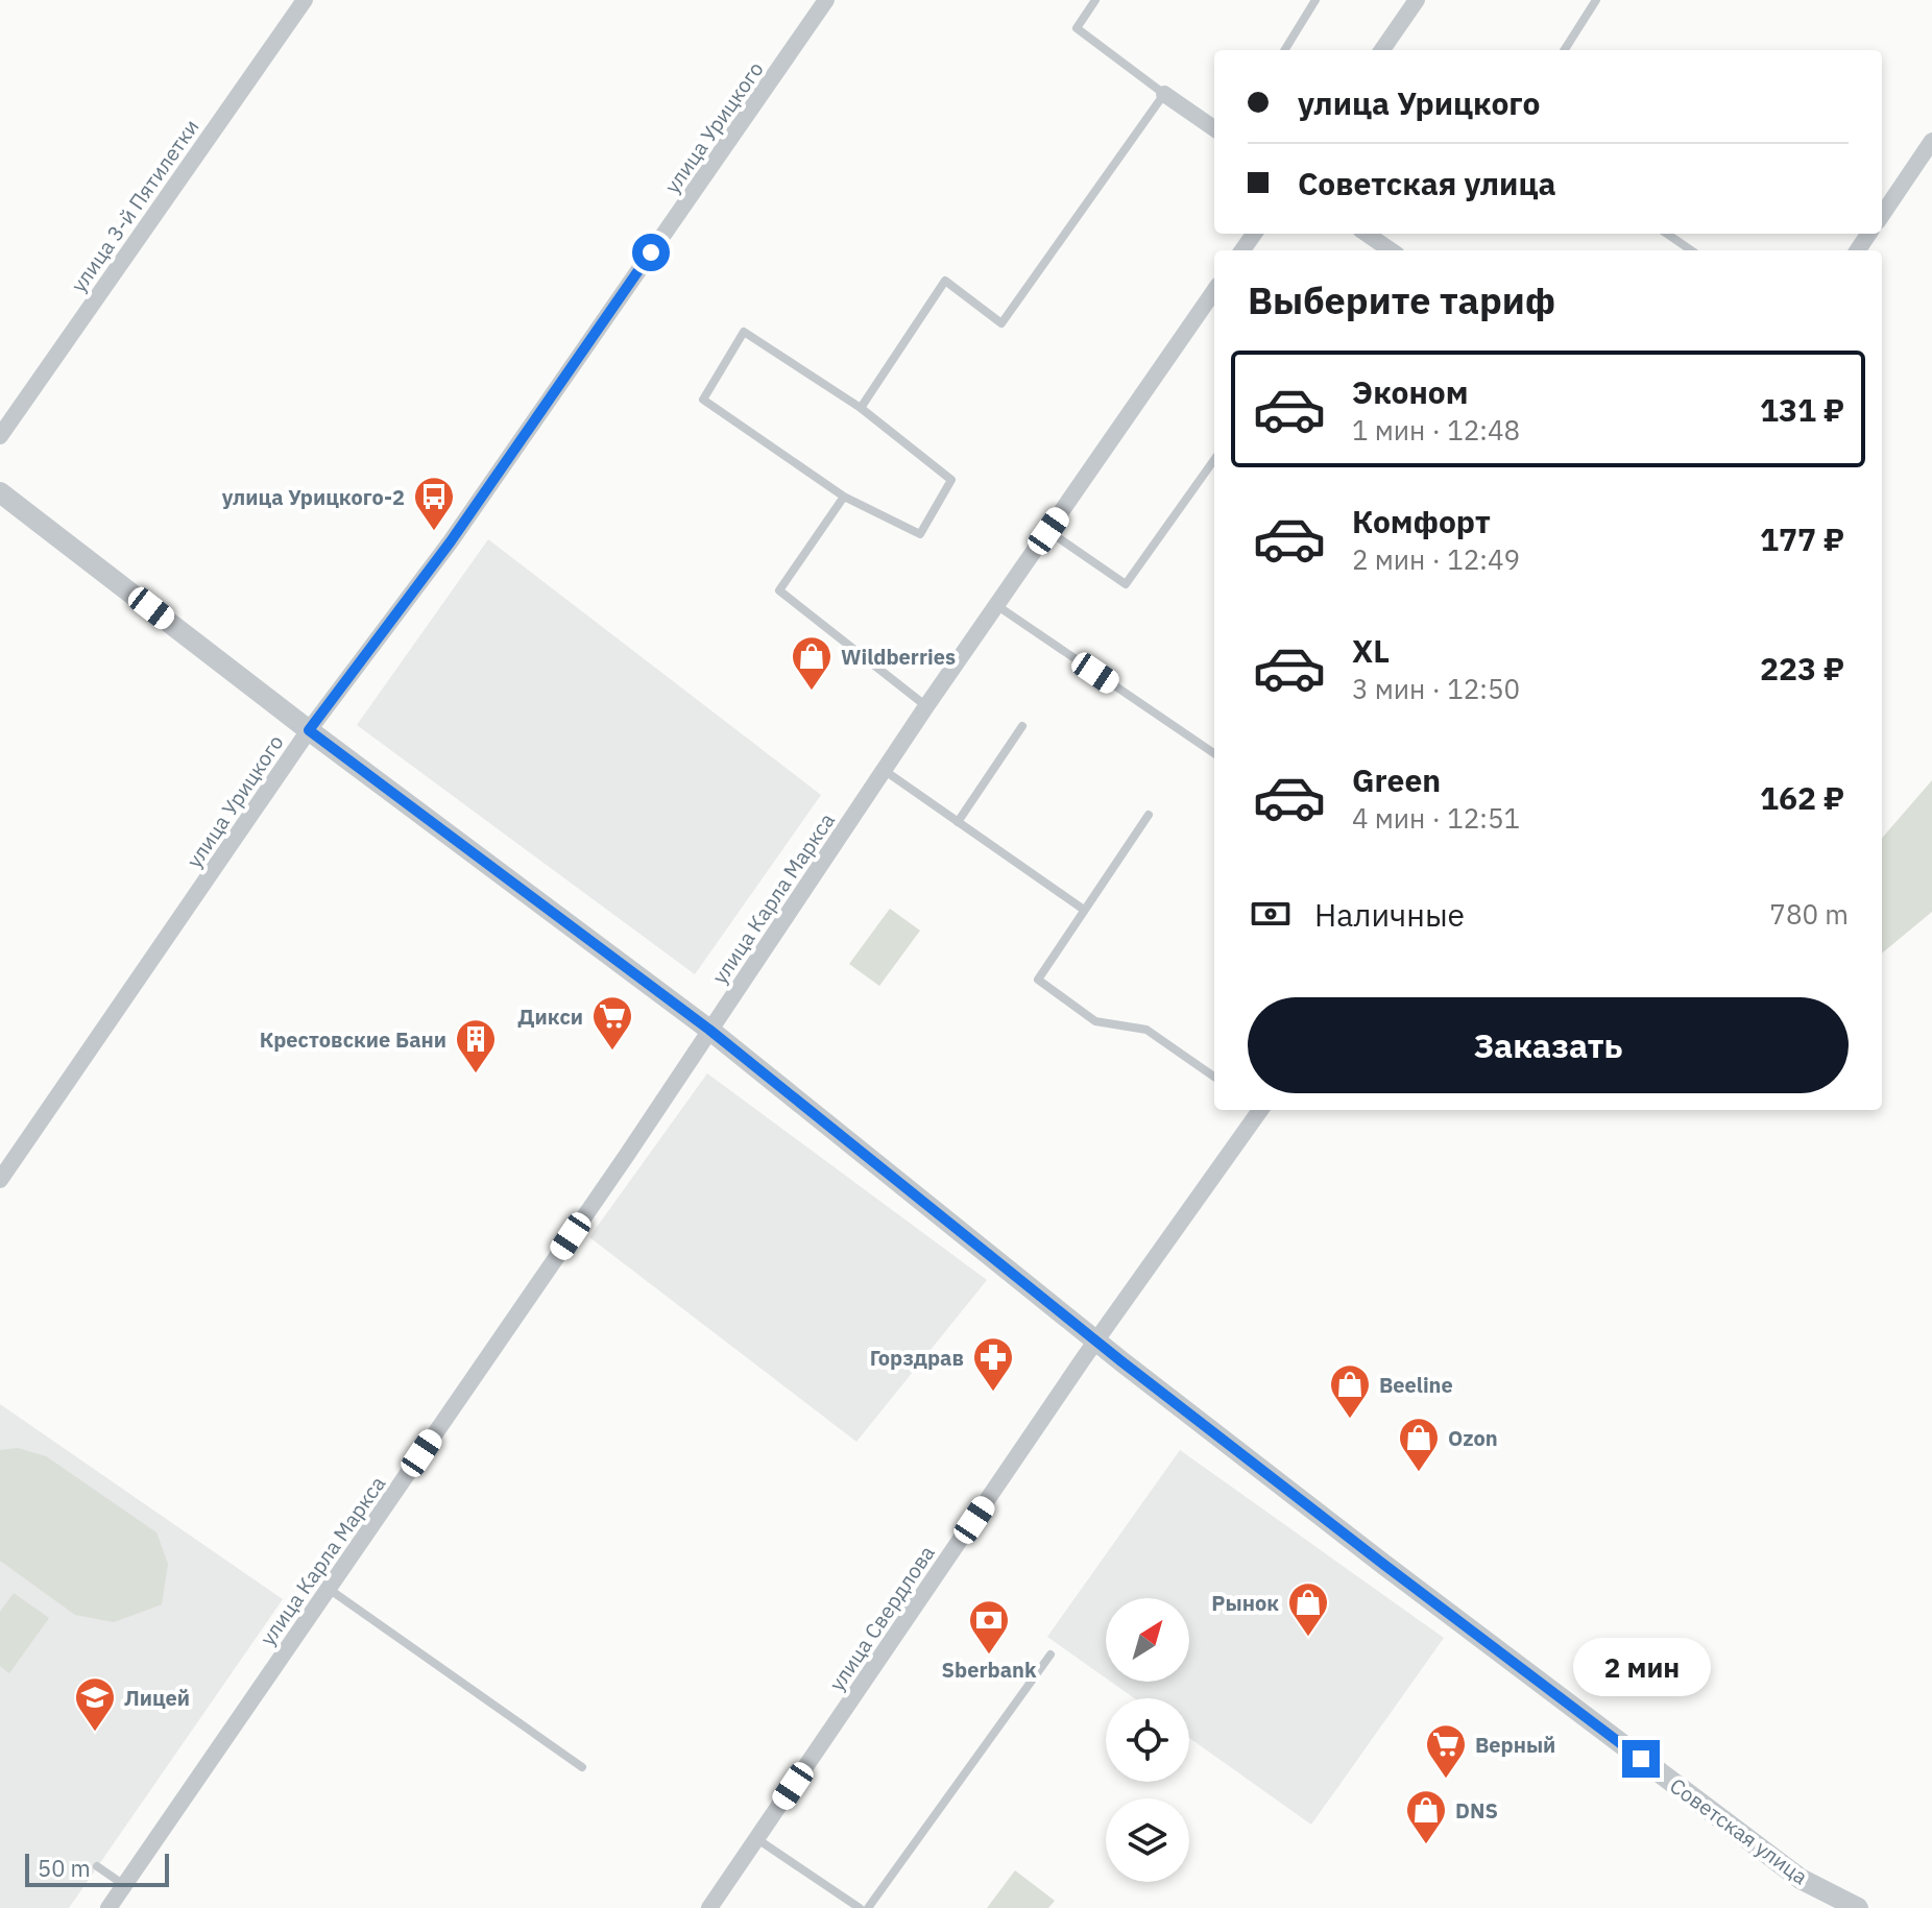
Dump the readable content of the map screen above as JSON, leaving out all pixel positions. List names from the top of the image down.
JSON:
{
  "streets": {
    "street": [
      "улица Урицкого",
      "улица 3-й Пятилетки",
      "улица Карла Маркса",
      "улица Свердлова",
      "Советская улица"
    ]
  },
  "crossings": [
    ["улица Урицкого", "Советская улица"],
    ["улица Карла Маркса", "Советская улица"],
    ["улица Свердлова", "Советская улица"]
  ],
  "places": {
    "bus stop": ["улица Урицкого-2"],
    "shop": [
      "Wildberries",
      "Beeline",
      "Ozon",
      "Рынок",
      "DNS"
    ],
    "supermarket": ["Дикси", "Верный"],
    "building": ["Крестовские Бани"],
    "pharmacy": ["Горздрав"],
    "bank": ["Sberbank"],
    "school or university": ["Лицей"]
  },
  "scale_bar": "50 m",
  "north": "top right",
  "page": {
    "banner": ["улица Урицкого", "Советская улица"],
    "heading": "Выберите тариф",
    "list": [
      {
        "name": "Эконом",
        "note": "1 мин · 12:48",
        "value": "131 ₽"
      },
      {
        "name": "Комфорт",
        "note": "2 мин · 12:49",
        "value": "177 ₽"
      },
      {
        "name": "XL",
        "note": "3 мин · 12:50",
        "value": "223 ₽"
      },
      {
        "name": "Green",
        "note": "4 мин · 12:51",
        "value": "162 ₽"
      }
    ],
    "pay": ["Наличные", "780 m"],
    "buttons": "Заказать",
    "bubble": "2 мин",
    "scale": "50 m"
  }
}
